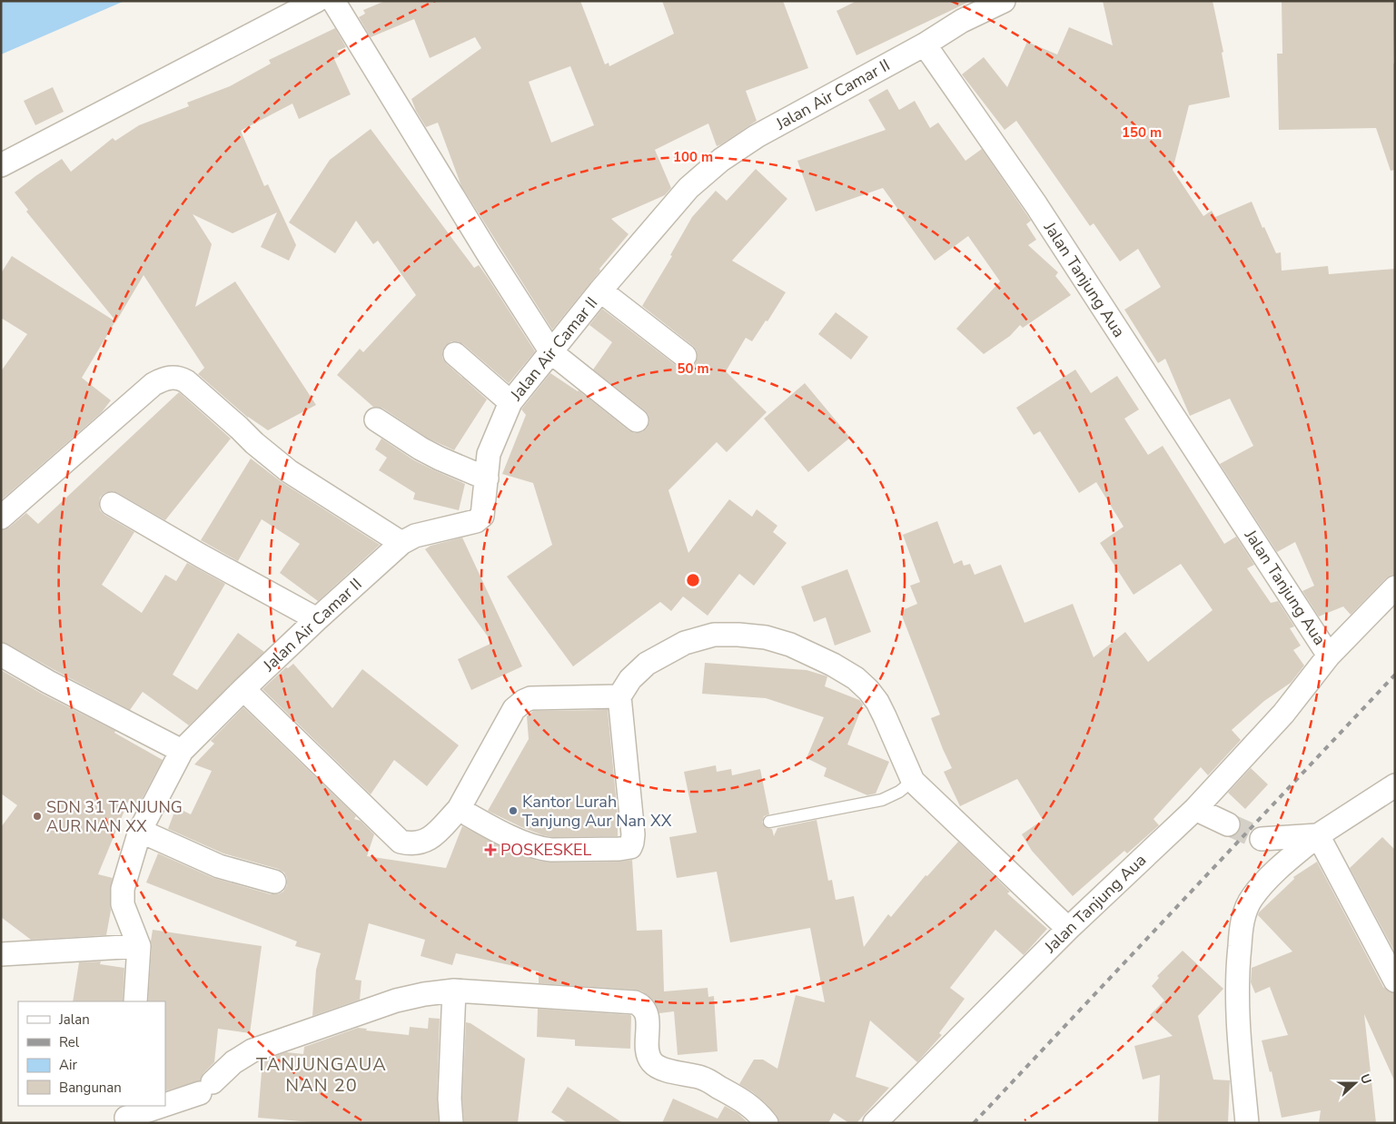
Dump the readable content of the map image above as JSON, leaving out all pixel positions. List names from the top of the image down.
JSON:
{
  "streets": {
    "street": ["Jalan Air Camar II", "Jalan Tanjung Aua"]
  },
  "crossings": [
    ["Jalan Air Camar II", "Jalan Tanjung Aua"]
  ],
  "districts": ["TANJUNGAUA NAN 20"],
  "places": {
    "other": ["Kantor Lurah Tanjung Aur Nan XX", "SDN 31 TANJUNG AUR NAN XX"],
    "health": ["POSKESKEL"]
  },
  "legend": [
    "Jalan",
    "Rel",
    "Air",
    "Bangunan"
  ],
  "north": "right",
  "rings": ["150 m", "100 m", "50 m"]
}
